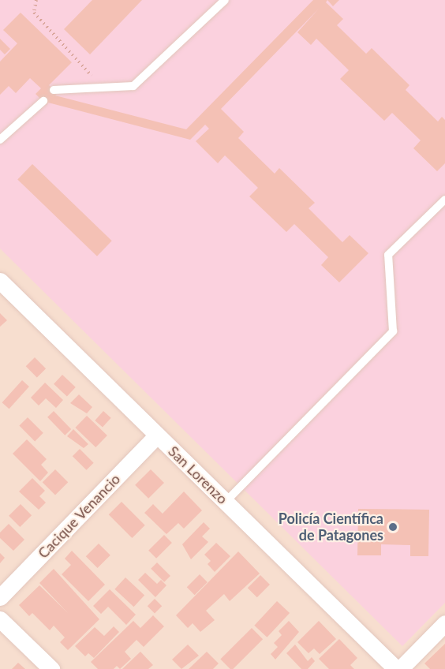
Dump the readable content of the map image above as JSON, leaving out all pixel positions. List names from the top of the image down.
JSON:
{
  "streets": {
    "street": ["San Lorenzo", "Cacique Venancio"]
  },
  "crossings": [
    ["San Lorenzo", "Cacique Venancio"]
  ],
  "places": ["Policía Científica de Patagones"]
}
